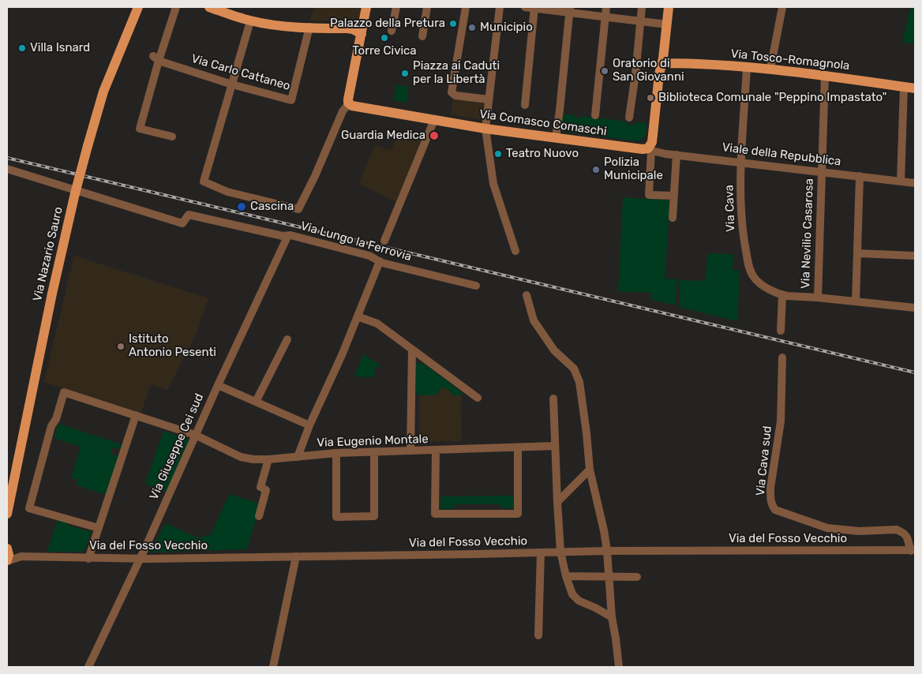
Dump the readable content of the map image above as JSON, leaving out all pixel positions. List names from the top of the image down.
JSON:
{
  "streets": {
    "main road": ["Via Tosco-Romagnola", "Via Comasco Comaschi", "Via Nazario Sauro"],
    "street": [
      "Via Carlo Cattaneo",
      "Viale della Repubblica",
      "Via Cava",
      "Via Nevilio Casarosa",
      "Via Lungo la Ferrovia",
      "Via Eugenio Montale",
      "Via Giuseppe Cei sud",
      "Via Cava sud",
      "Via del Fosso Vecchio"
    ]
  },
  "crossings": [
    ["Via Tosco-Romagnola", "Via Cava"],
    ["Via Tosco-Romagnola", "Via Nevilio Casarosa"],
    ["Via Comasco Comaschi", "Viale della Repubblica"],
    ["Viale della Repubblica", "Via Cava"],
    ["Viale della Repubblica", "Via Nevilio Casarosa"],
    ["Via Lungo la Ferrovia", "Via Giuseppe Cei sud"],
    ["Via Eugenio Montale", "Via Giuseppe Cei sud"],
    ["Via Giuseppe Cei sud", "Via del Fosso Vecchio"],
    ["Via Cava sud", "Via del Fosso Vecchio"]
  ],
  "places": [
    "Palazzo della Pretura",
    "Municipio",
    "Torre Civica",
    "Villa Isnard",
    "Oratorio di San Giovanni",
    "Piazza ai Caduti per la Libertà",
    "Biblioteca Comunale \"Peppino Impastato\"",
    "Guardia Medica",
    "Teatro Nuovo",
    "Polizia Municipale",
    "Cascina",
    "Istituto Antonio Pesenti"
  ]
}
